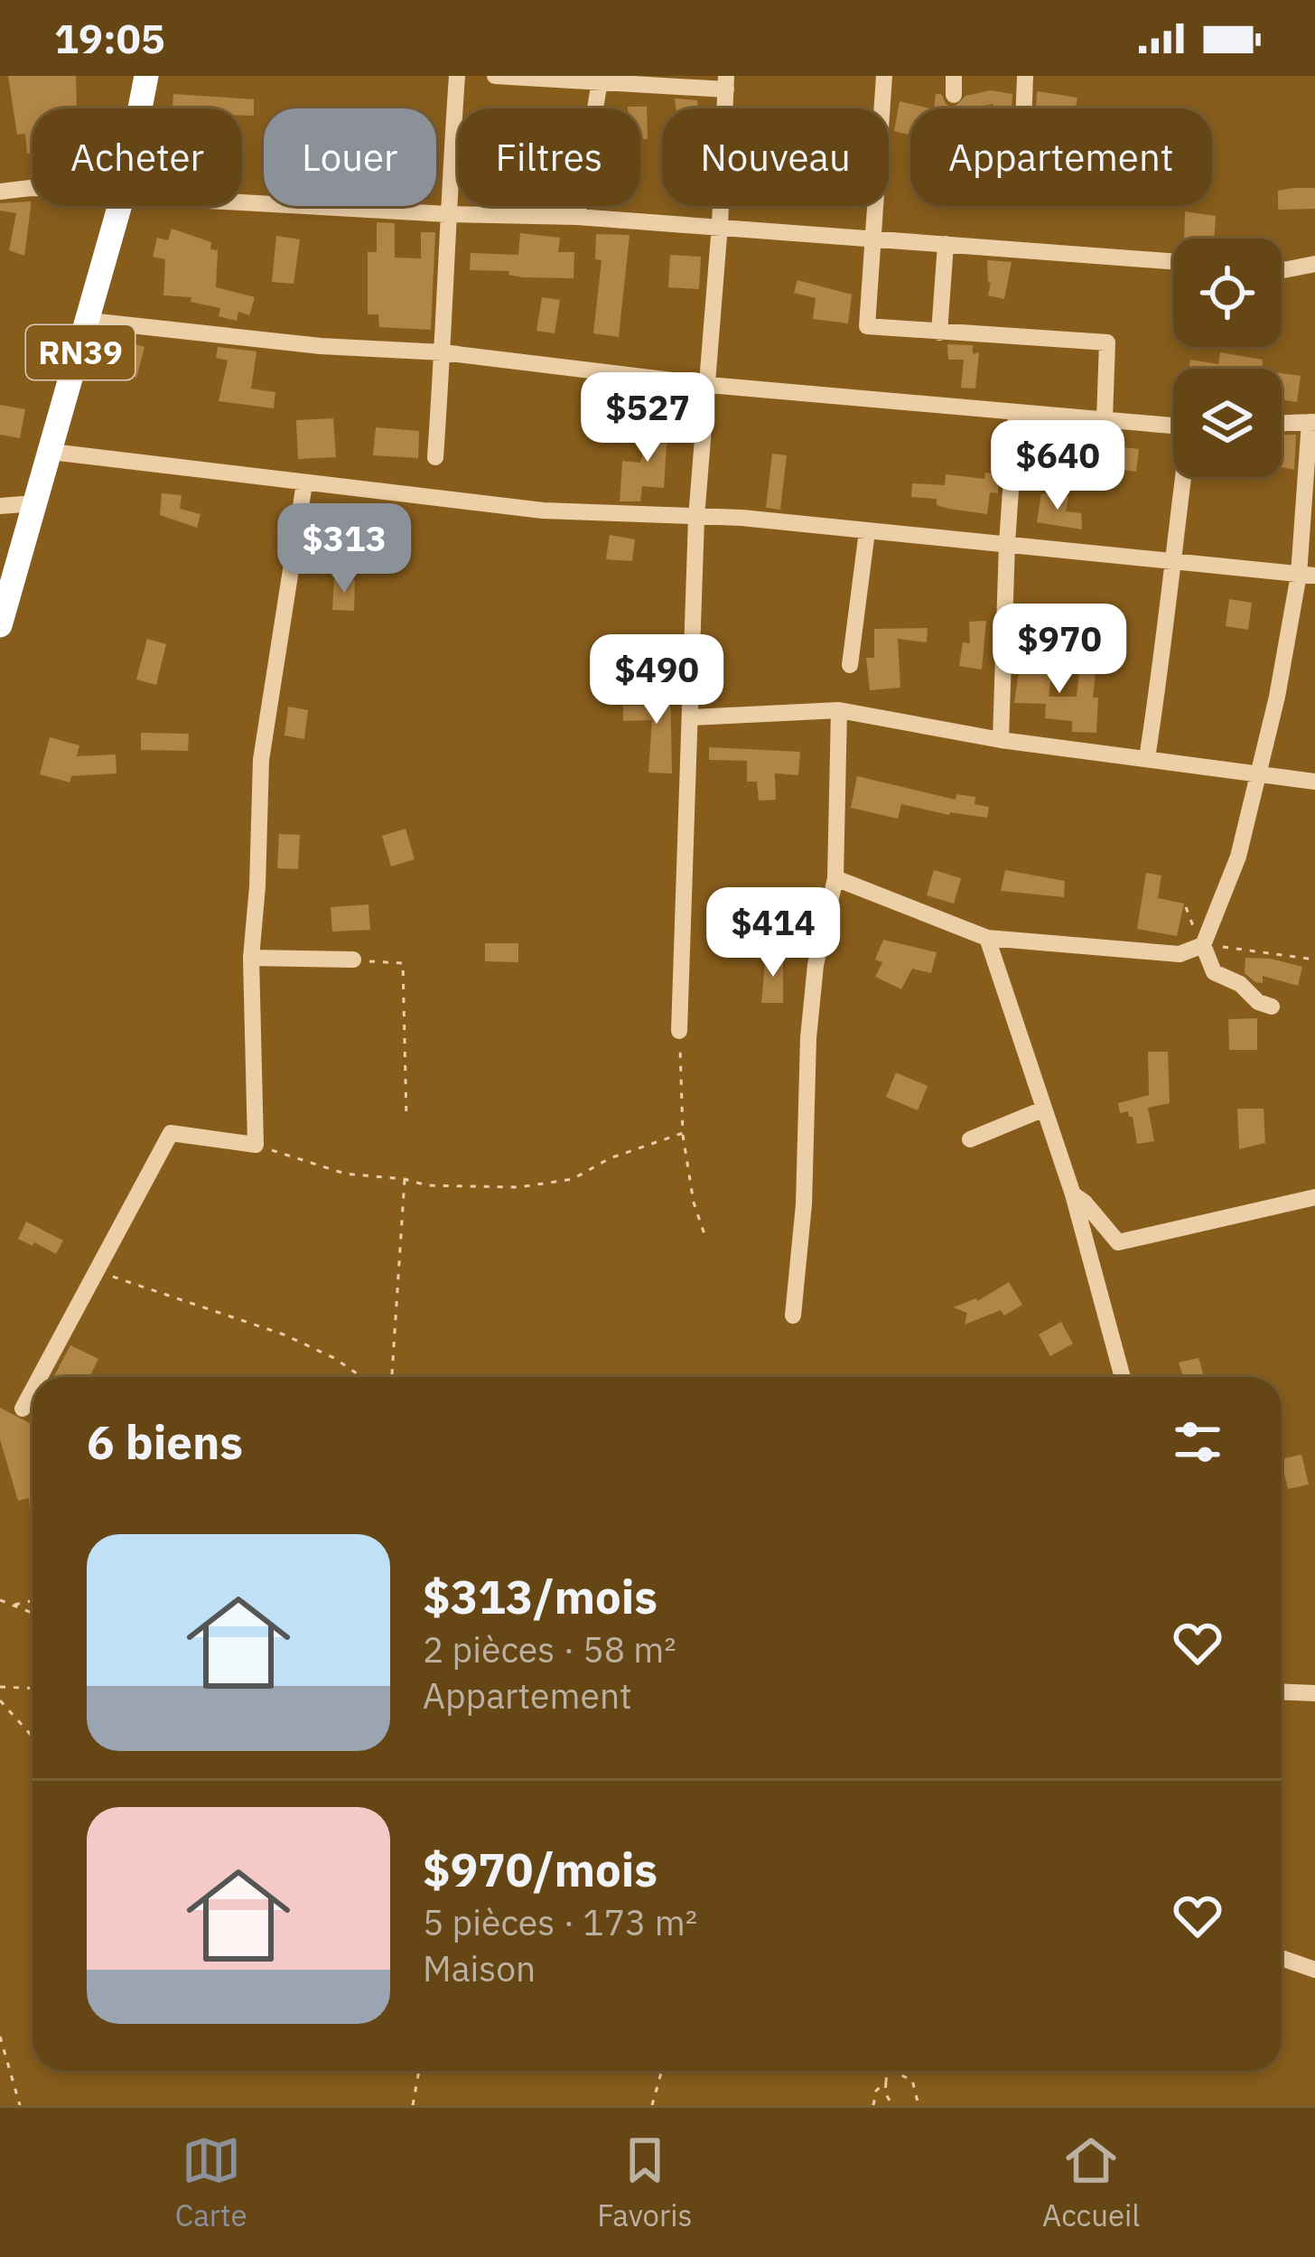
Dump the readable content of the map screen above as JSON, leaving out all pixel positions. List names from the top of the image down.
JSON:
{
  "streets": {
    "highway": ["RN39"]
  },
  "page": {
    "status": "19:05",
    "chip": [
      "Acheter",
      "Louer",
      "Filtres",
      "Nouveau",
      "Appartement"
    ],
    "price": [
      "$527",
      "$640",
      "$313",
      "$970",
      "$490",
      "$414"
    ],
    "heading": "6 biens",
    "list": [
      {
        "name": "$313/mois",
        "note": "2 pièces · 58 m² · Appartement"
      },
      {
        "name": "$970/mois",
        "note": "5 pièces · 173 m² · Maison"
      }
    ],
    "tabs": ["Carte", "Favoris", "Accueil"]
  }
}
